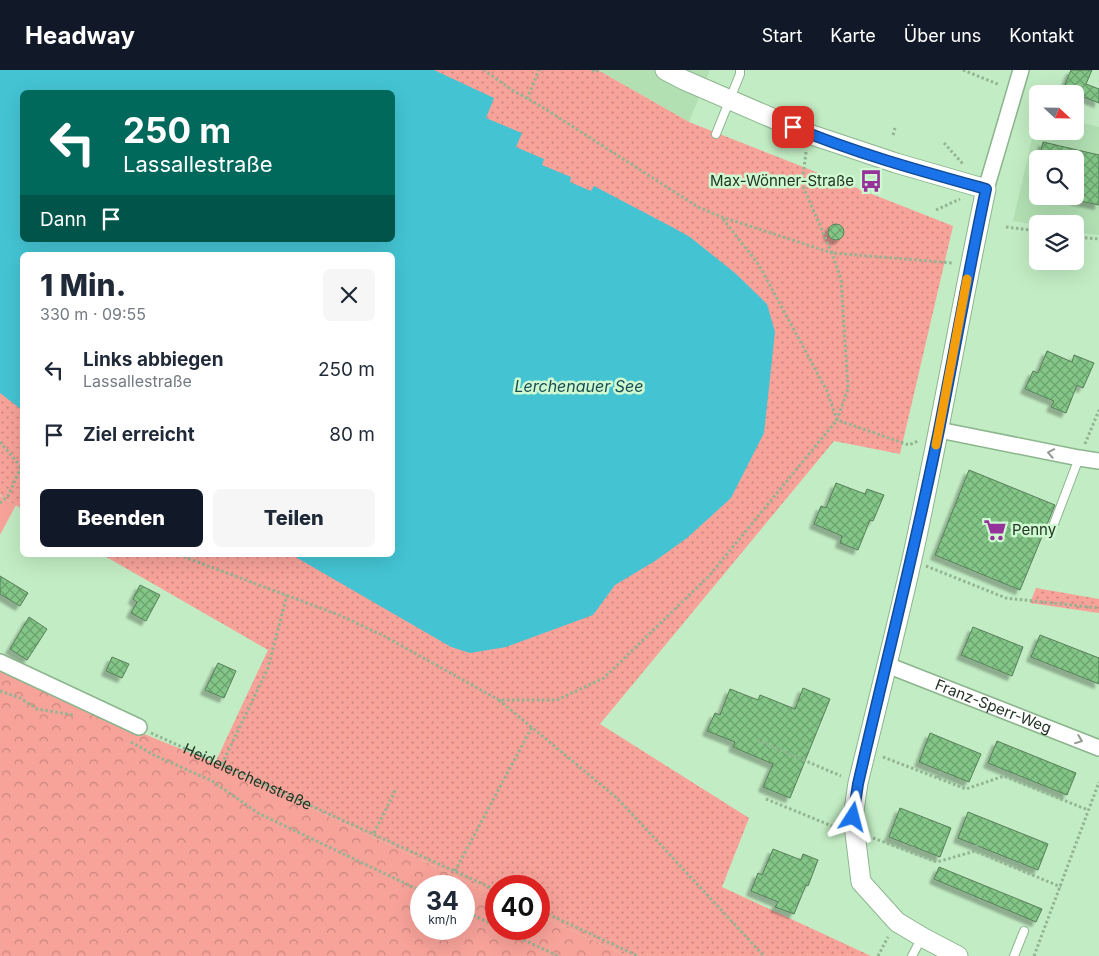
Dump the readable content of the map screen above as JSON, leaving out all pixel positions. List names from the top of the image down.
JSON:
{
  "streets": {
    "street": ["Franz-Sperr-Weg"],
    "path": ["Heidelerchenstraße"]
  },
  "one_way": ["Franz-Sperr-Weg"],
  "water": ["Lerchenauer See"],
  "places": {
    "bus stop": ["Max-Wönner-Straße"],
    "supermarket": ["Penny"]
  },
  "north": "right",
  "page": {
    "header": "Headway",
    "nav": [
      "Start",
      "Karte",
      "Über uns",
      "Kontakt"
    ],
    "turn": ["250 m", "Lassallestraße"],
    "then": "Dann",
    "heading": ["1 Min.", "330 m · 09:55"],
    "list": [
      {
        "name": "Links abbiegen",
        "note": "Lassallestraße",
        "value": "250 m"
      },
      {
        "name": "Ziel erreicht",
        "value": "80 m"
      }
    ],
    "buttons": ["Beenden", "Teilen"],
    "speed": "34 km/h",
    "limit": "40"
  }
}
